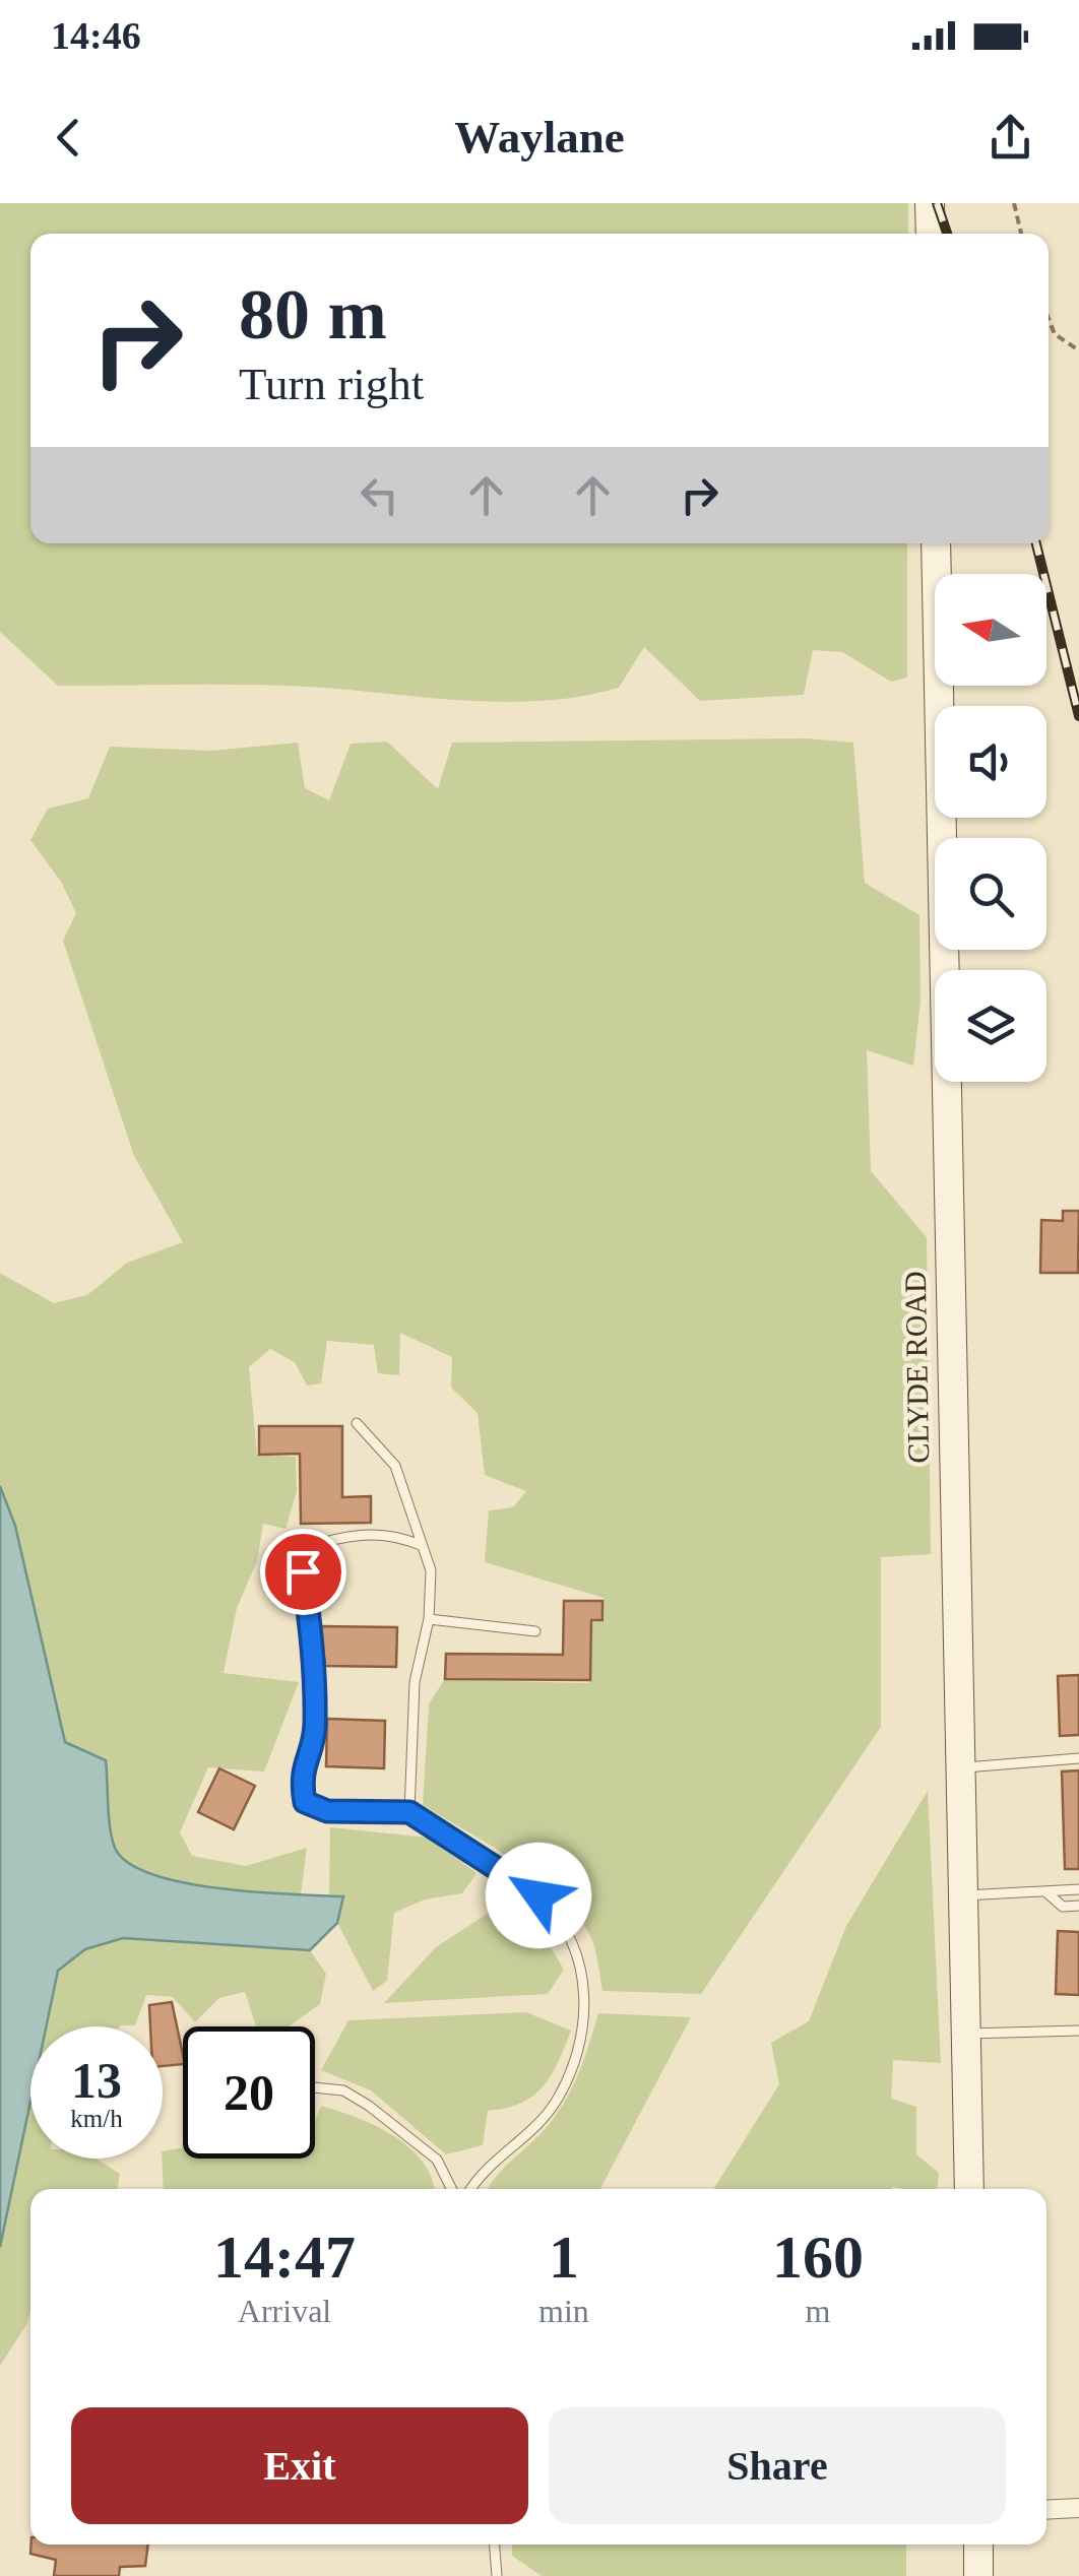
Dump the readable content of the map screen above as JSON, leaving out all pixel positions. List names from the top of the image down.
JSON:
{
  "streets": {
    "main road": ["CLYDE ROAD"]
  },
  "north": "left",
  "page": {
    "status": "14:46",
    "header": "Waylane",
    "turn": ["80 m", "Turn right"],
    "speed": "13 km/h",
    "limit": "20",
    "eta": [
      "14:47",
      "Arrival",
      "1",
      "min",
      "160",
      "m"
    ],
    "buttons": ["Exit", "Share"]
  }
}
